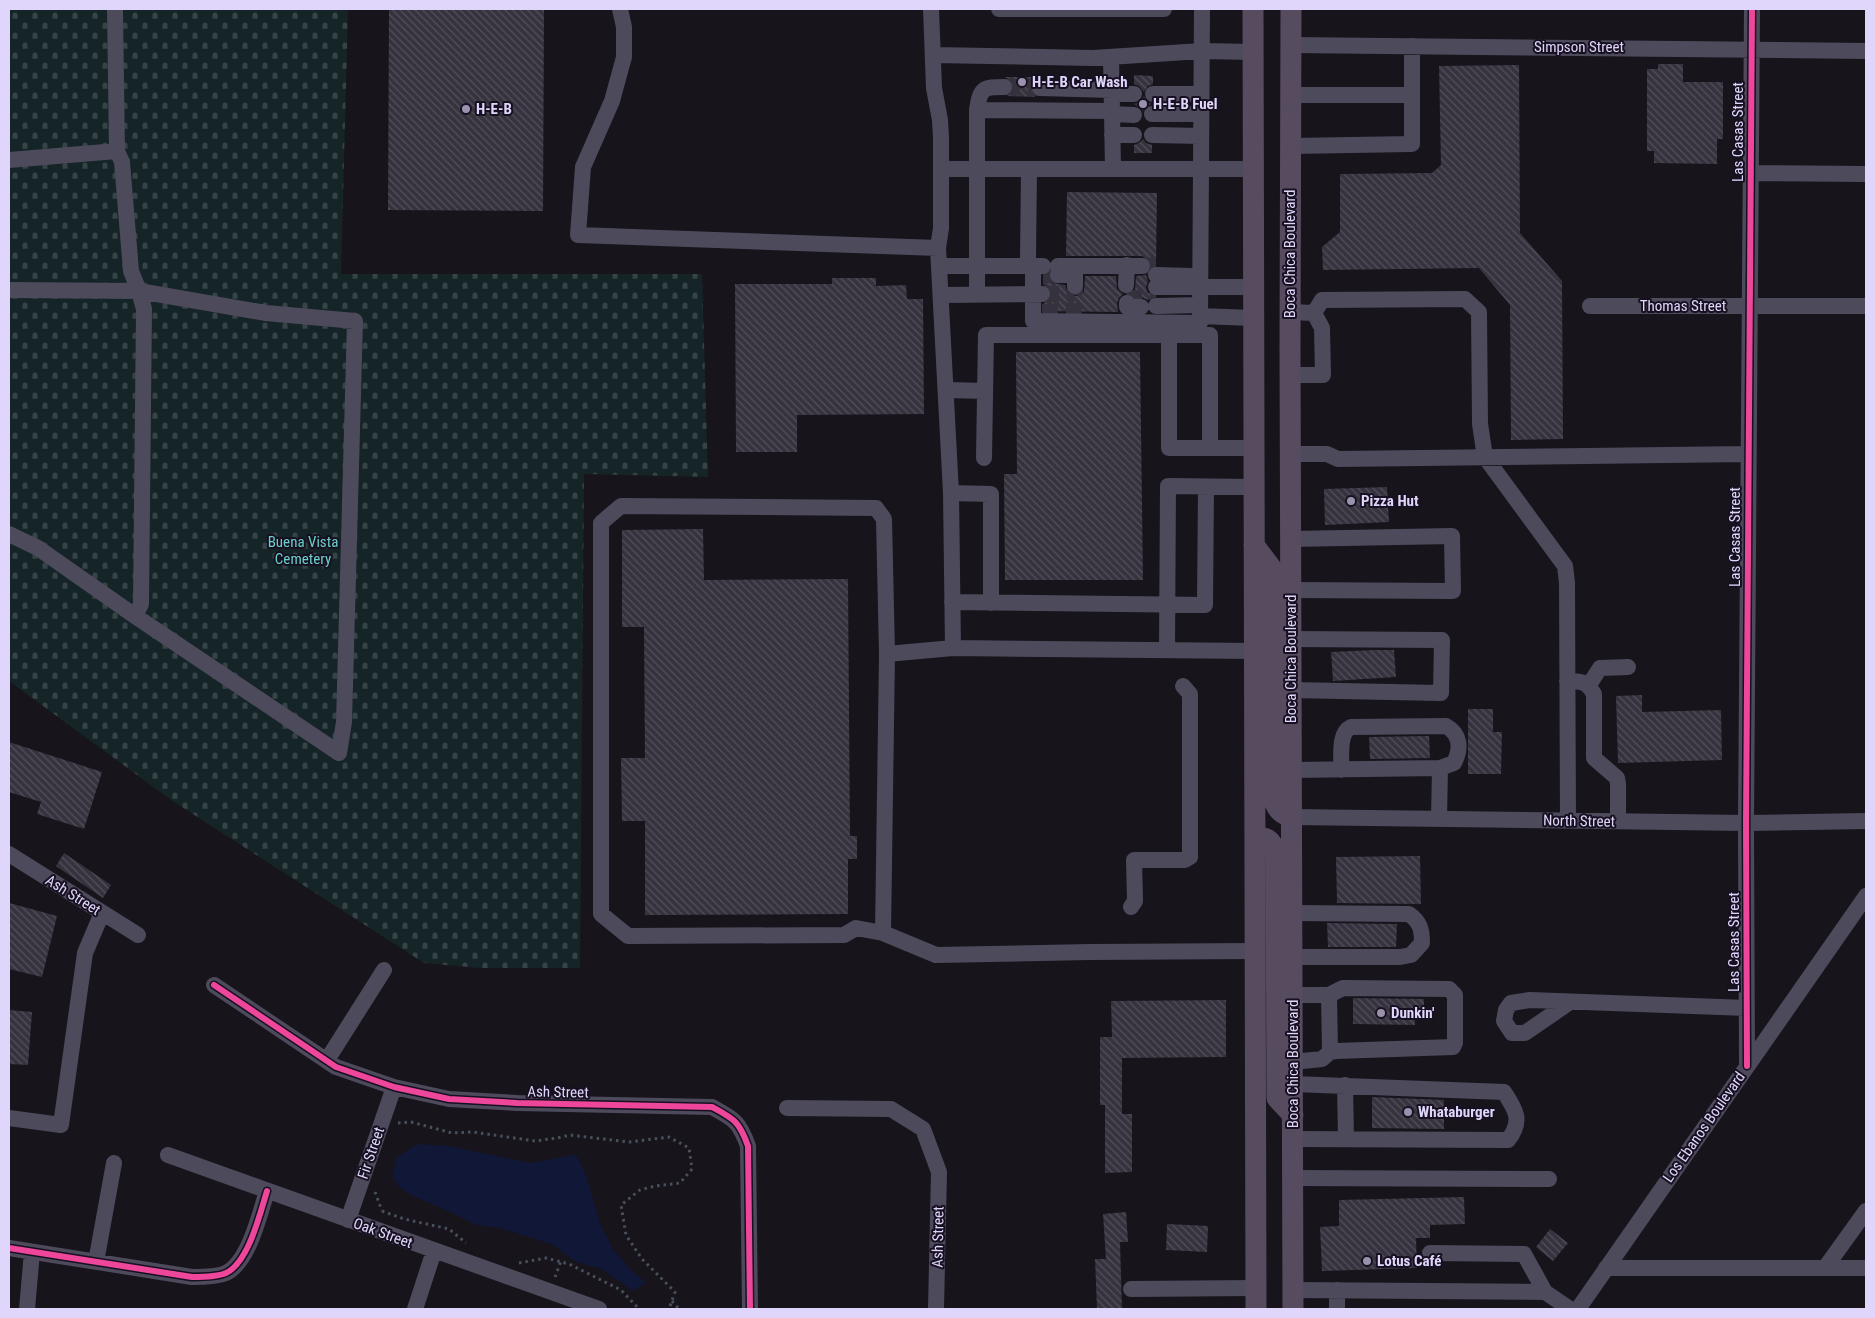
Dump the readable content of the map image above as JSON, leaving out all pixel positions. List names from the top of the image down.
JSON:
{
  "streets": {
    "main road": ["Boca Chica Boulevard"],
    "street": [
      "Simpson Street",
      "Las Casas Street",
      "Thomas Street",
      "North Street",
      "Ash Street",
      "Los Ebanos Boulevard",
      "Fir Street",
      "Oak Street"
    ]
  },
  "crossings": [
    ["Simpson Street", "Las Casas Street"],
    ["Simpson Street", "Boca Chica Boulevard"],
    ["Las Casas Street", "Thomas Street"],
    ["Las Casas Street", "North Street"],
    ["Las Casas Street", "Los Ebanos Boulevard"],
    ["Boca Chica Boulevard", "North Street"],
    ["Ash Street", "Fir Street"],
    ["Fir Street", "Oak Street"]
  ],
  "parks": ["Buena Vista Cemetery"],
  "places": [
    "H-E-B Car Wash",
    "H-E-B Fuel",
    "H-E-B",
    "Pizza Hut",
    "Dunkin'",
    "Whataburger",
    "Lotus Café"
  ]
}
